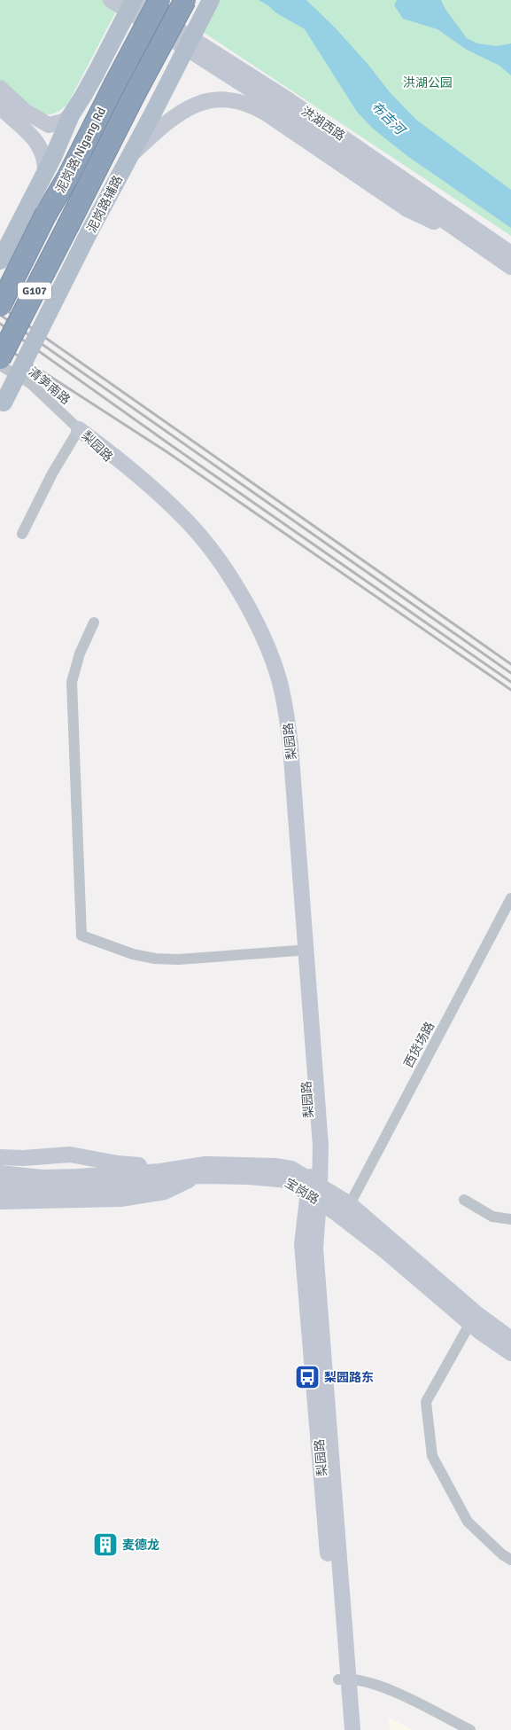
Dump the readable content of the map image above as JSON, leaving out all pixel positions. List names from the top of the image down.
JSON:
{
  "streets": {
    "highway": ["泥岗路 Nigang Rd", "G107"],
    "main road": [
      "洪湖西路",
      "泥岗路辅路",
      "梨园路",
      "宝岗路"
    ],
    "street": ["清笋南路", "西货场路"]
  },
  "crossings": [
    ["洪湖西路", "泥岗路辅路"],
    ["泥岗路 Nigang Rd", "G107"],
    ["清笋南路", "梨园路"],
    ["梨园路", "宝岗路"],
    ["西货场路", "宝岗路"]
  ],
  "water": ["布吉河"],
  "parks": ["洪湖公园"],
  "places": {
    "bus stop": ["梨园路东"],
    "building": ["麦德龙"]
  }
}
